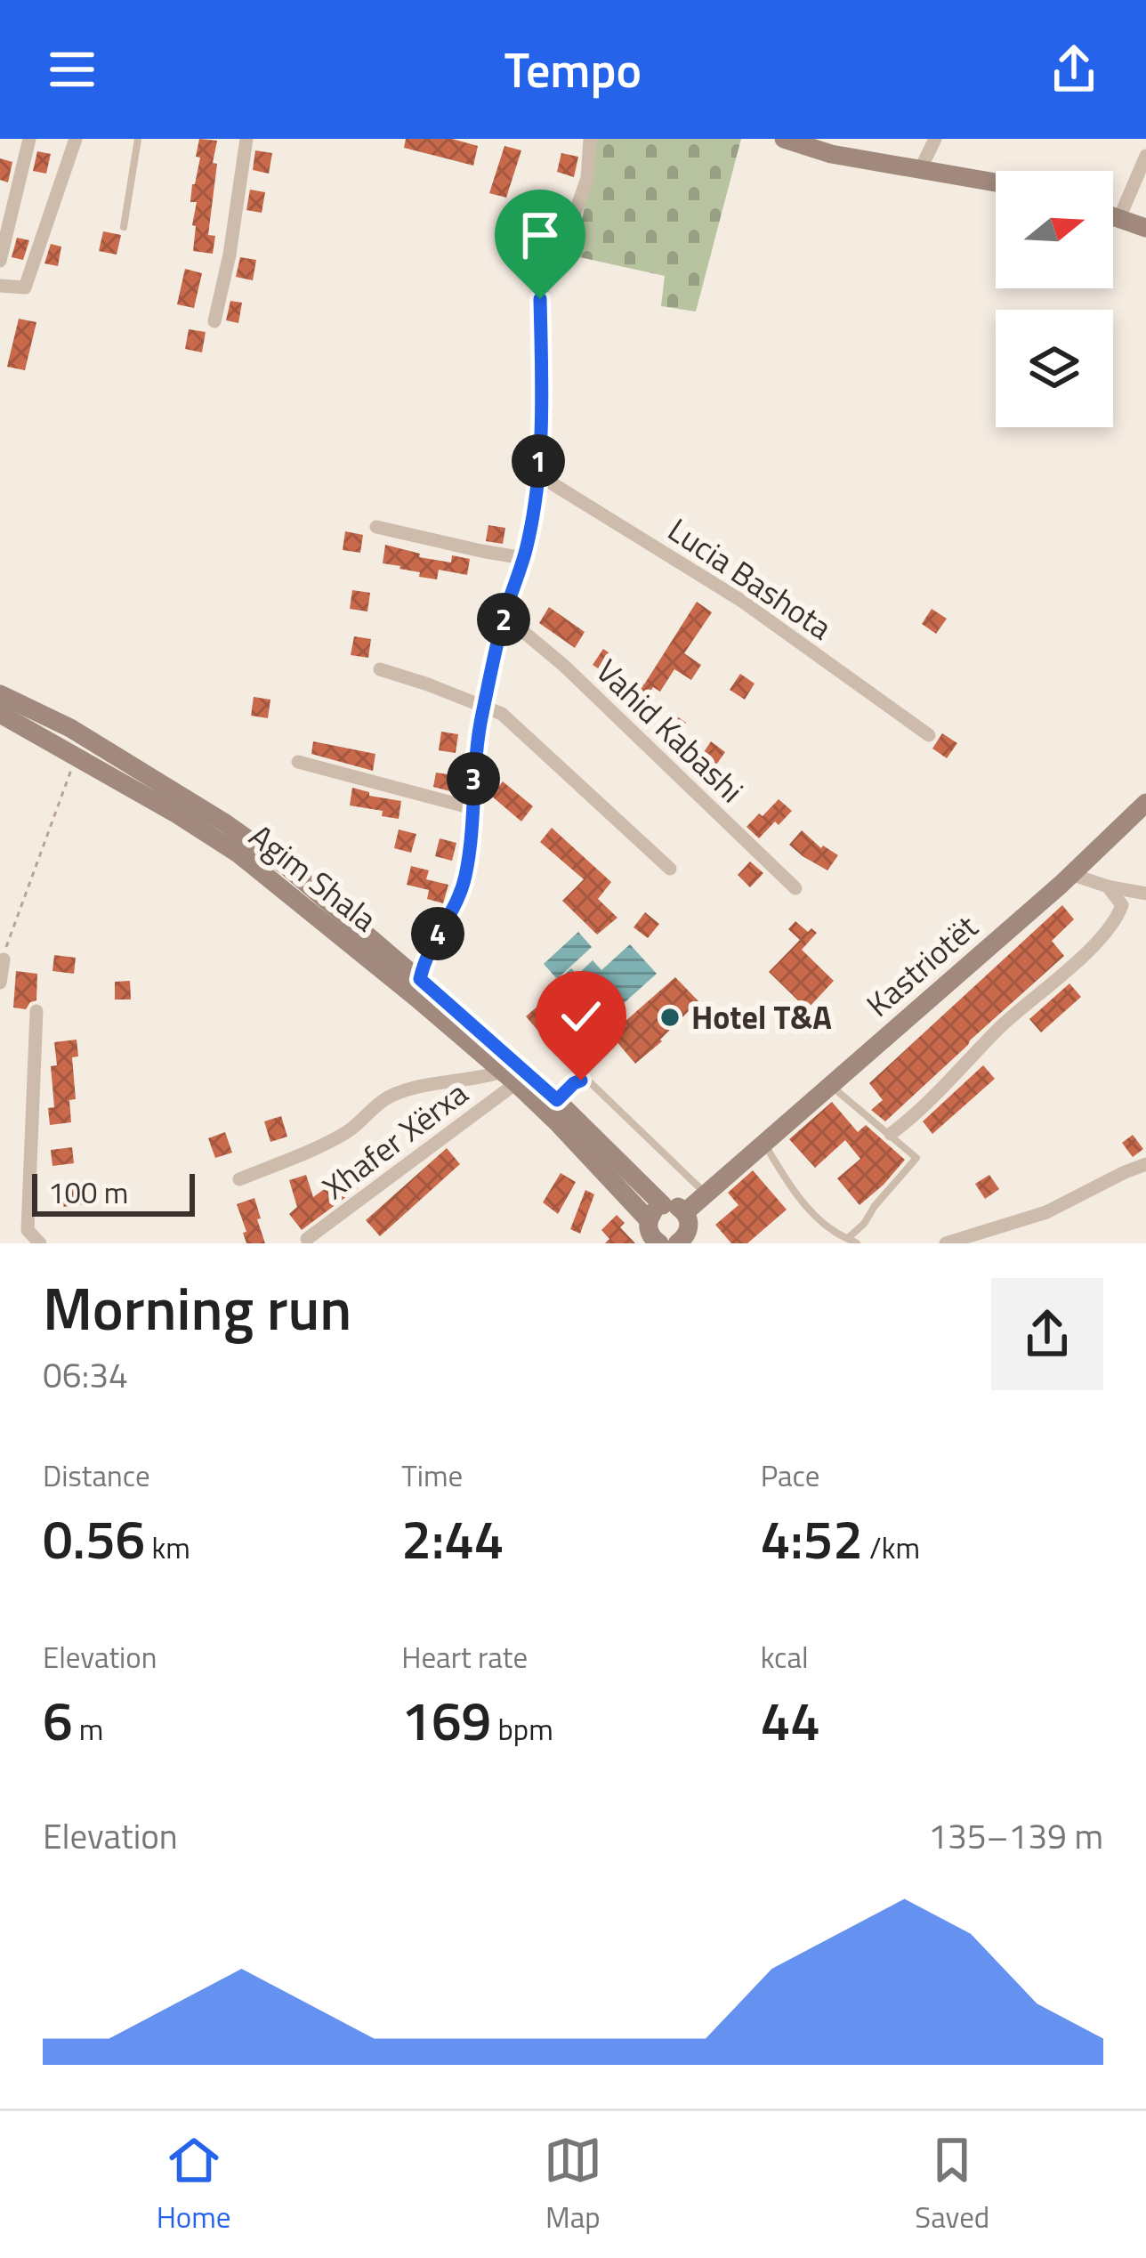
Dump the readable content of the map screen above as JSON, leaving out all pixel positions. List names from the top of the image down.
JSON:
{
  "streets": {
    "main road": ["Agim Shala", "Kastriotët"],
    "street": ["Lucia Bashota", "Vahid Kabashi", "Xhafer Xërxa"]
  },
  "crossings": [
    ["Agim Shala", "Kastriotët"],
    ["Agim Shala", "Xhafer Xërxa"]
  ],
  "places": ["Hotel T&A"],
  "scale_bar": "100 m",
  "north": "right",
  "page": {
    "header": "Tempo",
    "pins": [
      "1",
      "2",
      "3",
      "4"
    ],
    "scale": "100 m",
    "heading": ["Morning run", "06:34"],
    "stats": [
      ["Distance", "0.56 km"],
      ["Time", "2:44"],
      ["Pace", "4:52 /km"],
      ["Elevation", "6 m"],
      ["Heart rate", "169 bpm"],
      ["kcal", "44"]
    ],
    "chart": ["Elevation", "135–139 m"],
    "tabs": ["Home", "Map", "Saved"]
  }
}
